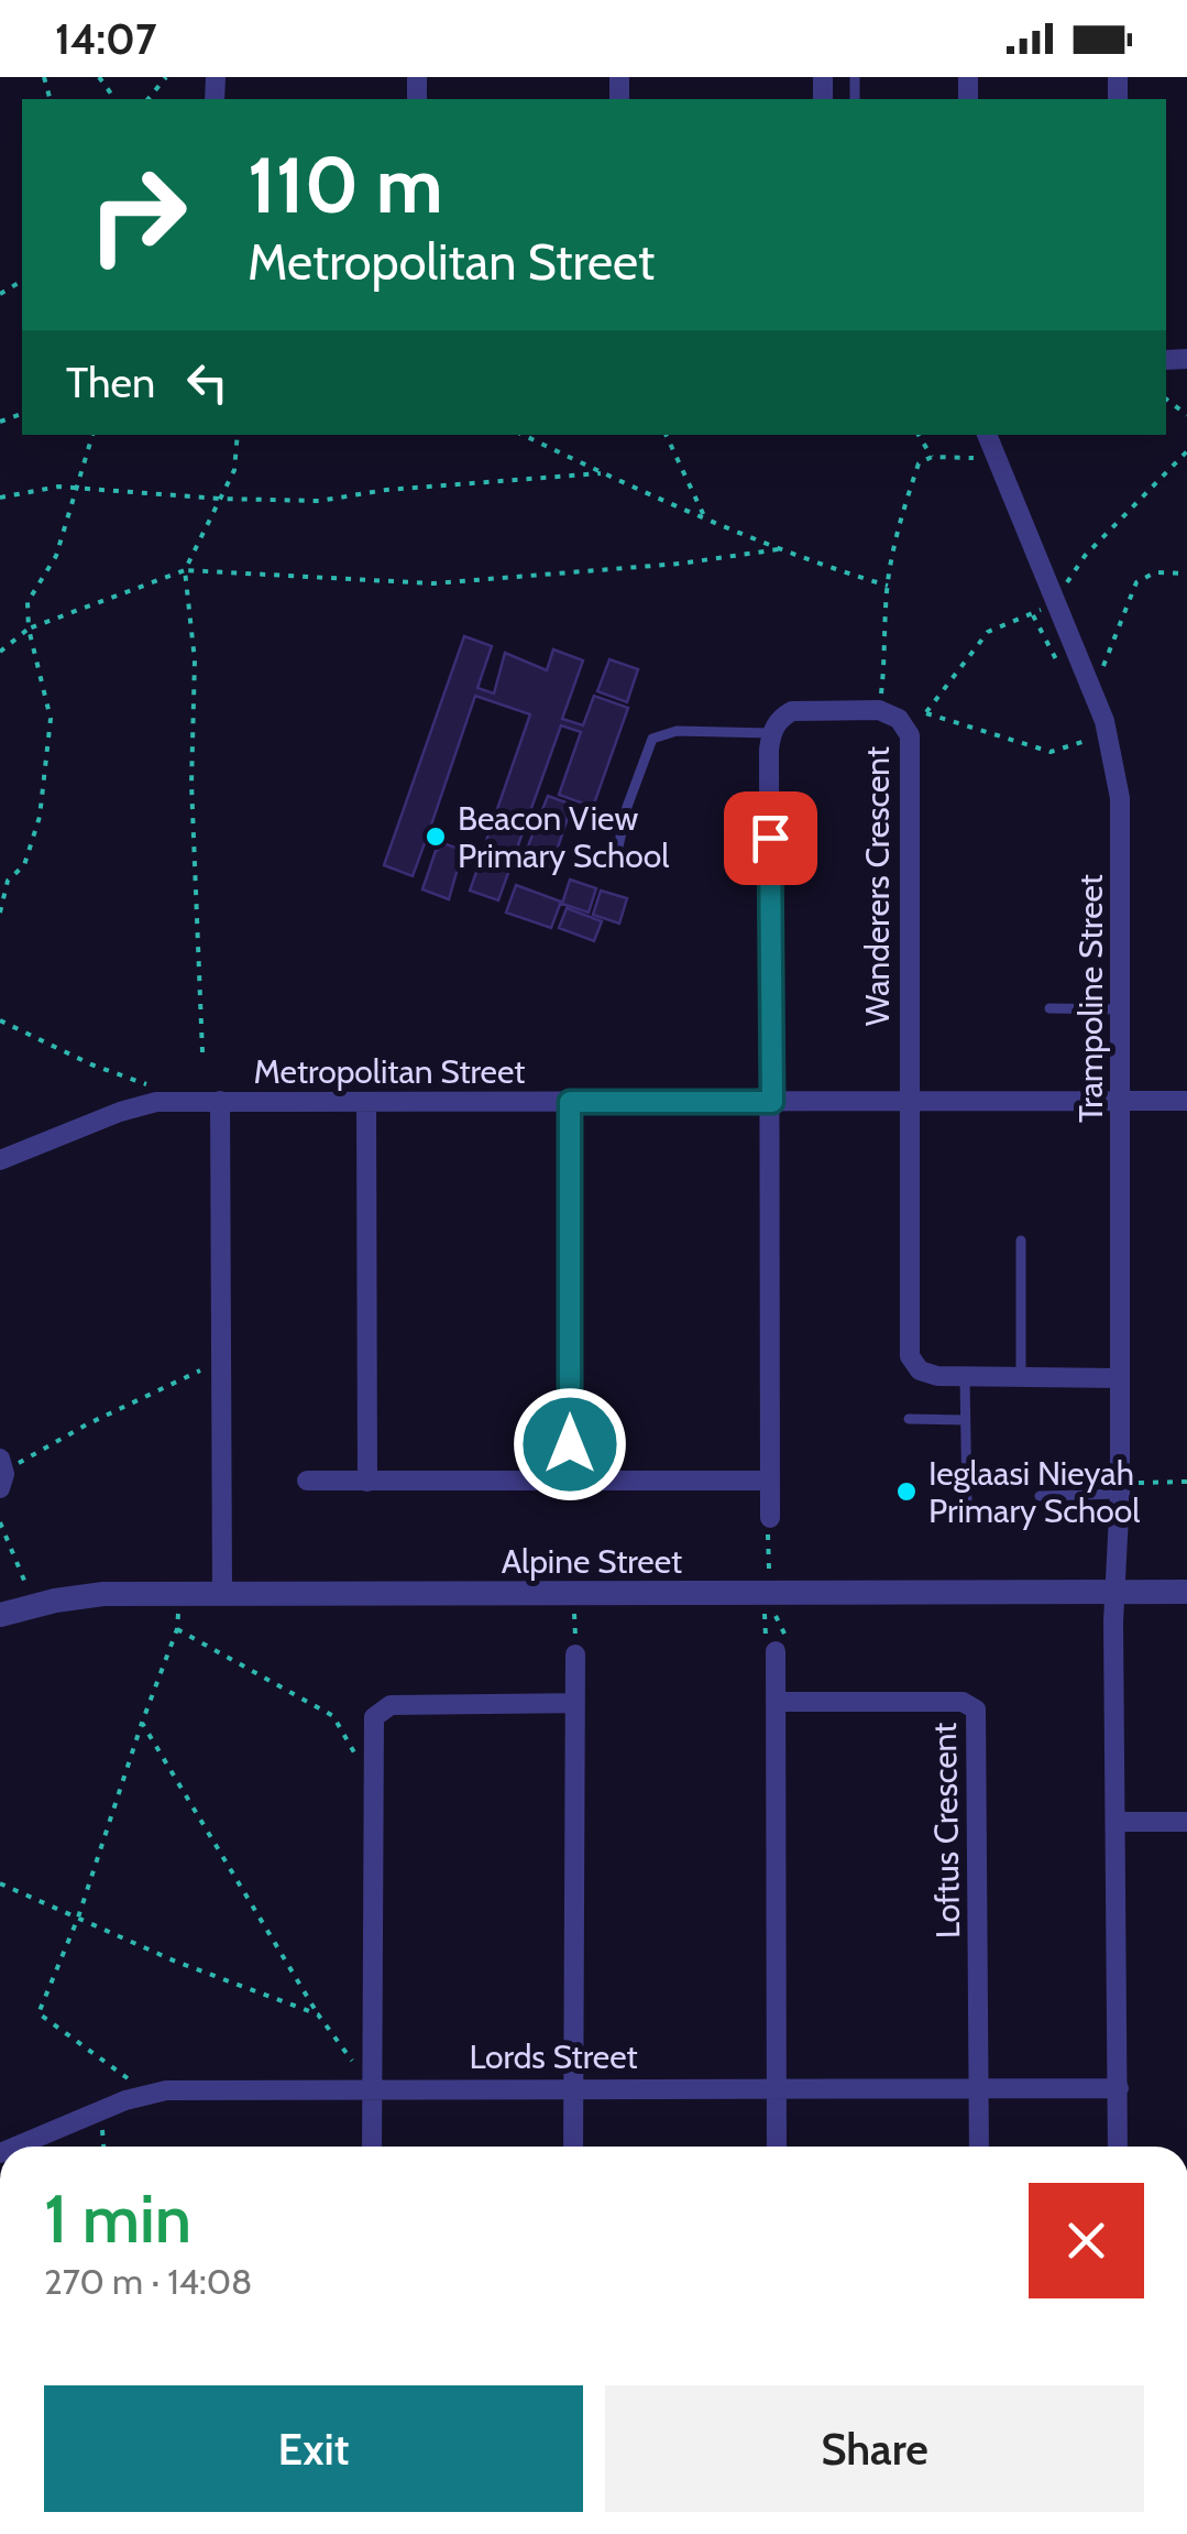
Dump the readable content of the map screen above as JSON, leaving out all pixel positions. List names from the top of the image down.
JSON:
{
  "streets": {
    "street": [
      "Wanderers Crescent",
      "Trampoline Street",
      "Metropolitan Street",
      "Alpine Street",
      "Loftus Crescent",
      "Lords Street"
    ]
  },
  "crossings": [
    ["Wanderers Crescent", "Metropolitan Street"],
    ["Trampoline Street", "Metropolitan Street"],
    ["Trampoline Street", "Alpine Street"],
    ["Trampoline Street", "Lords Street"],
    ["Loftus Crescent", "Lords Street"]
  ],
  "places": ["Beacon View Primary School", "Ieglaasi Nieyah Primary School"],
  "page": {
    "status": "14:07",
    "turn": ["110 m", "Metropolitan Street"],
    "then": "Then",
    "heading": ["1 min", "270 m · 14:08"],
    "buttons": ["Exit", "Share"]
  }
}
